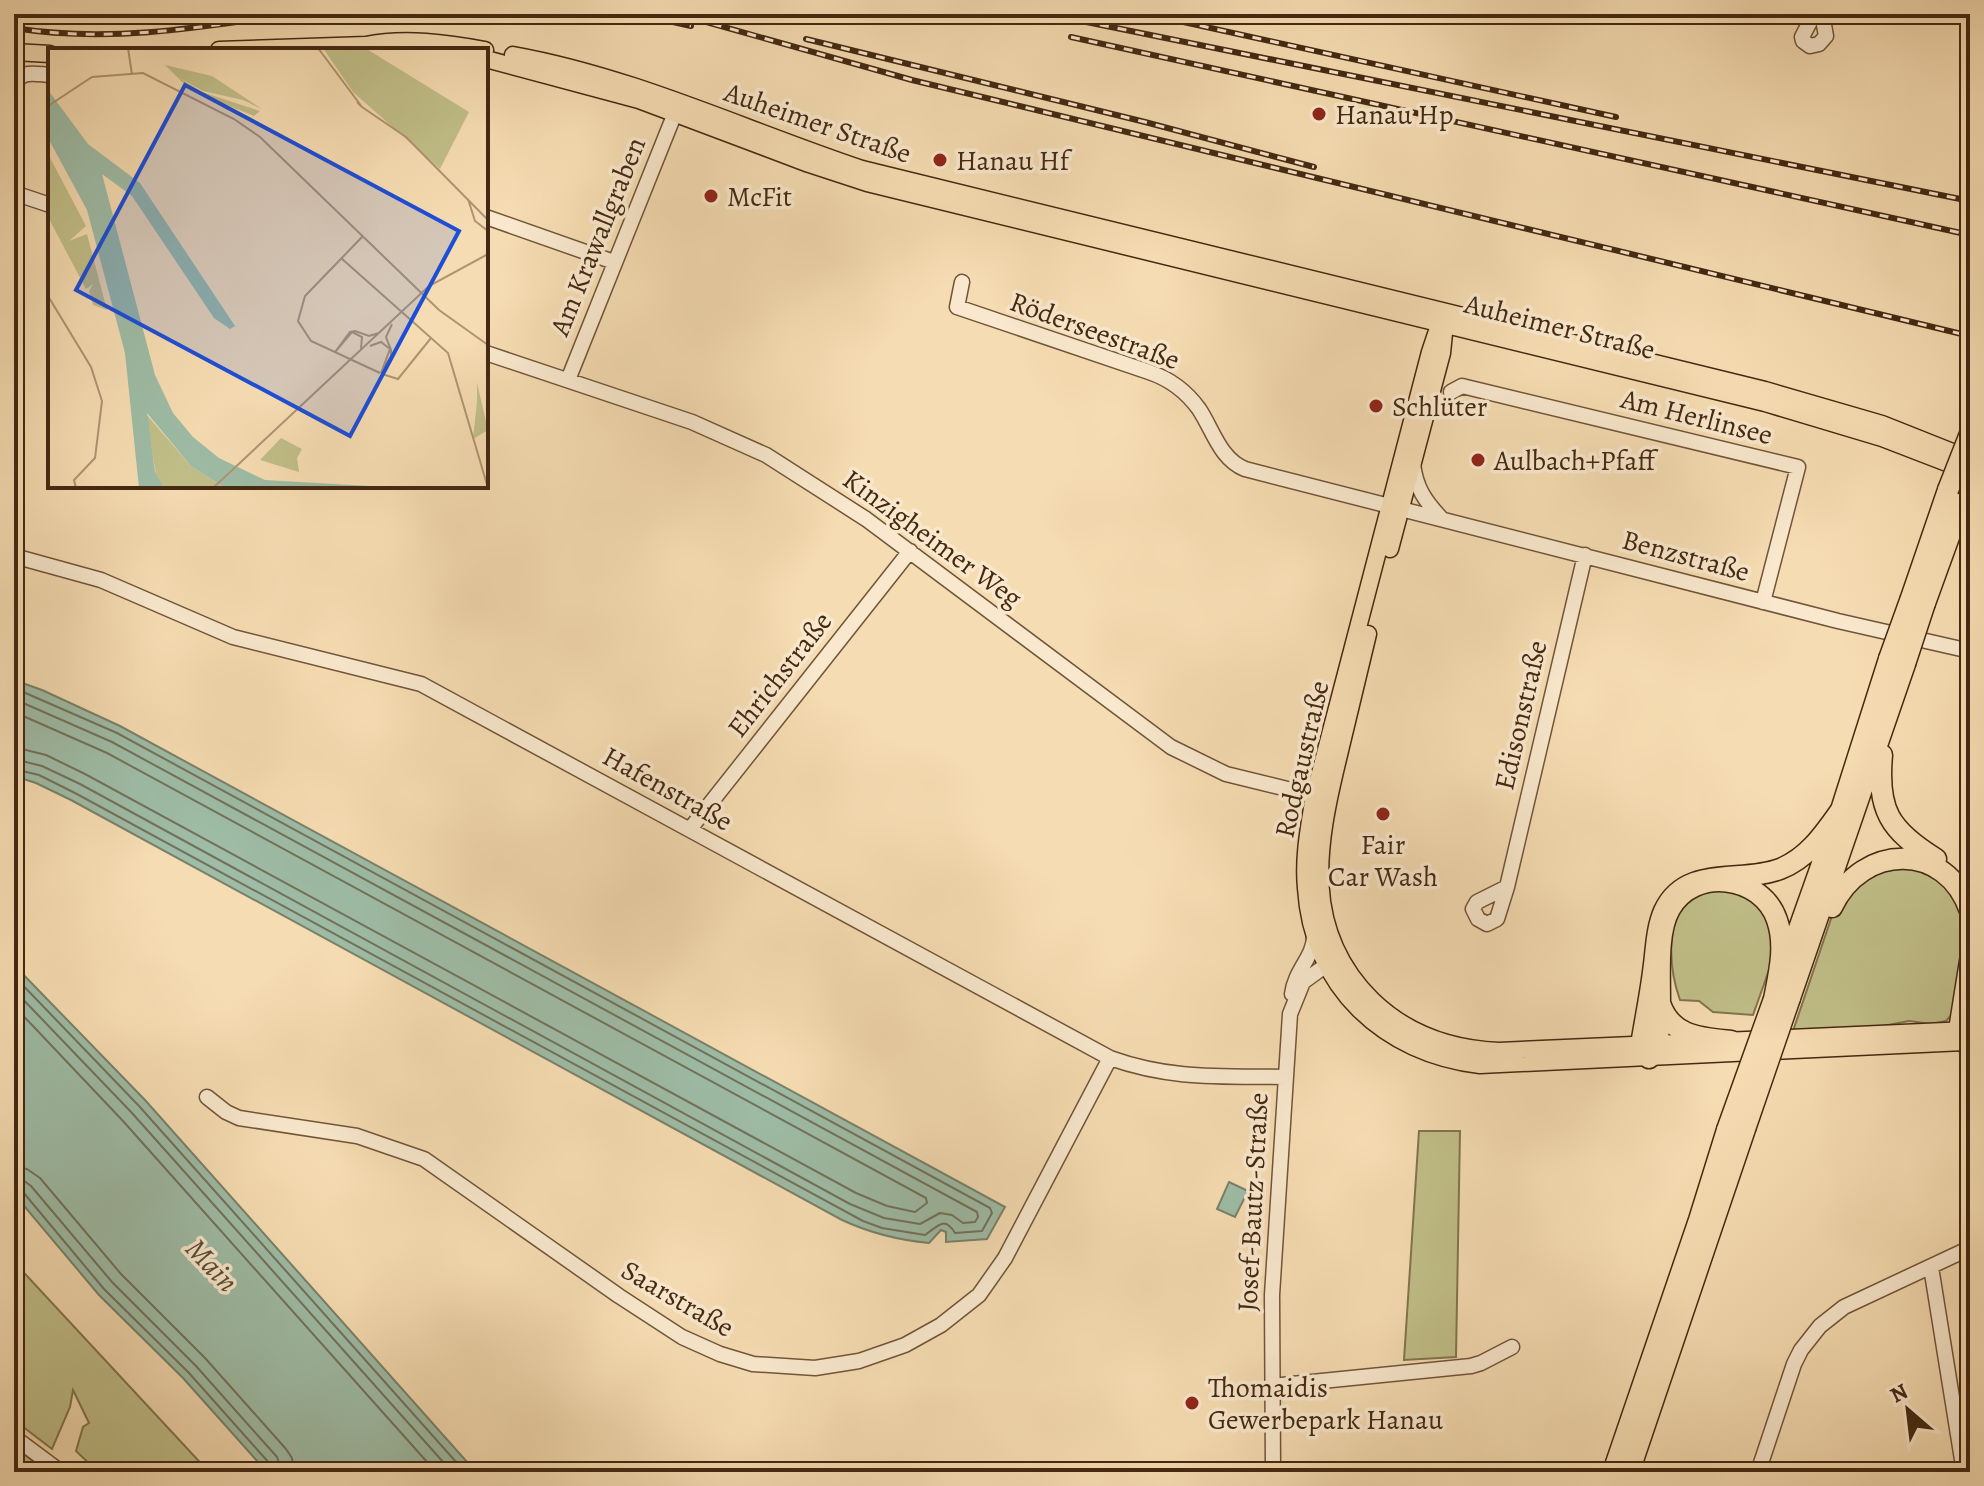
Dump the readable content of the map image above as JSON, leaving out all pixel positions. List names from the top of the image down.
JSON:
{
  "streets": {
    "main road": ["Auheimer Straße", "Rodgaustraße"],
    "street": [
      "Am Krawallgraben",
      "Röderseestraße",
      "Am Herlinsee",
      "Kinzigheimer Weg",
      "Benzstraße",
      "Ehrichstraße",
      "Edisonstraße",
      "Hafenstraße",
      "Josef-Bautz-Straße",
      "Saarstraße"
    ]
  },
  "crossings": [
    ["Auheimer Straße", "Am Krawallgraben"],
    ["Auheimer Straße", "Rodgaustraße"],
    ["Am Krawallgraben", "Kinzigheimer Weg"],
    ["Röderseestraße", "Benzstraße"],
    ["Röderseestraße", "Rodgaustraße"],
    ["Am Herlinsee", "Benzstraße"],
    ["Kinzigheimer Weg", "Ehrichstraße"],
    ["Kinzigheimer Weg", "Rodgaustraße"],
    ["Benzstraße", "Edisonstraße"],
    ["Benzstraße", "Rodgaustraße"],
    ["Ehrichstraße", "Hafenstraße"],
    ["Rodgaustraße", "Josef-Bautz-Straße"],
    ["Hafenstraße", "Josef-Bautz-Straße"],
    ["Hafenstraße", "Saarstraße"]
  ],
  "water": ["Main"],
  "places": [
    "Hanau Hp",
    "Hanau Hf",
    "McFit",
    "Schlüter",
    "Aulbach+Pfaff",
    "Fair Car Wash",
    "Thomaidis Gewerbepark Hanau"
  ],
  "north": "top left"
}
